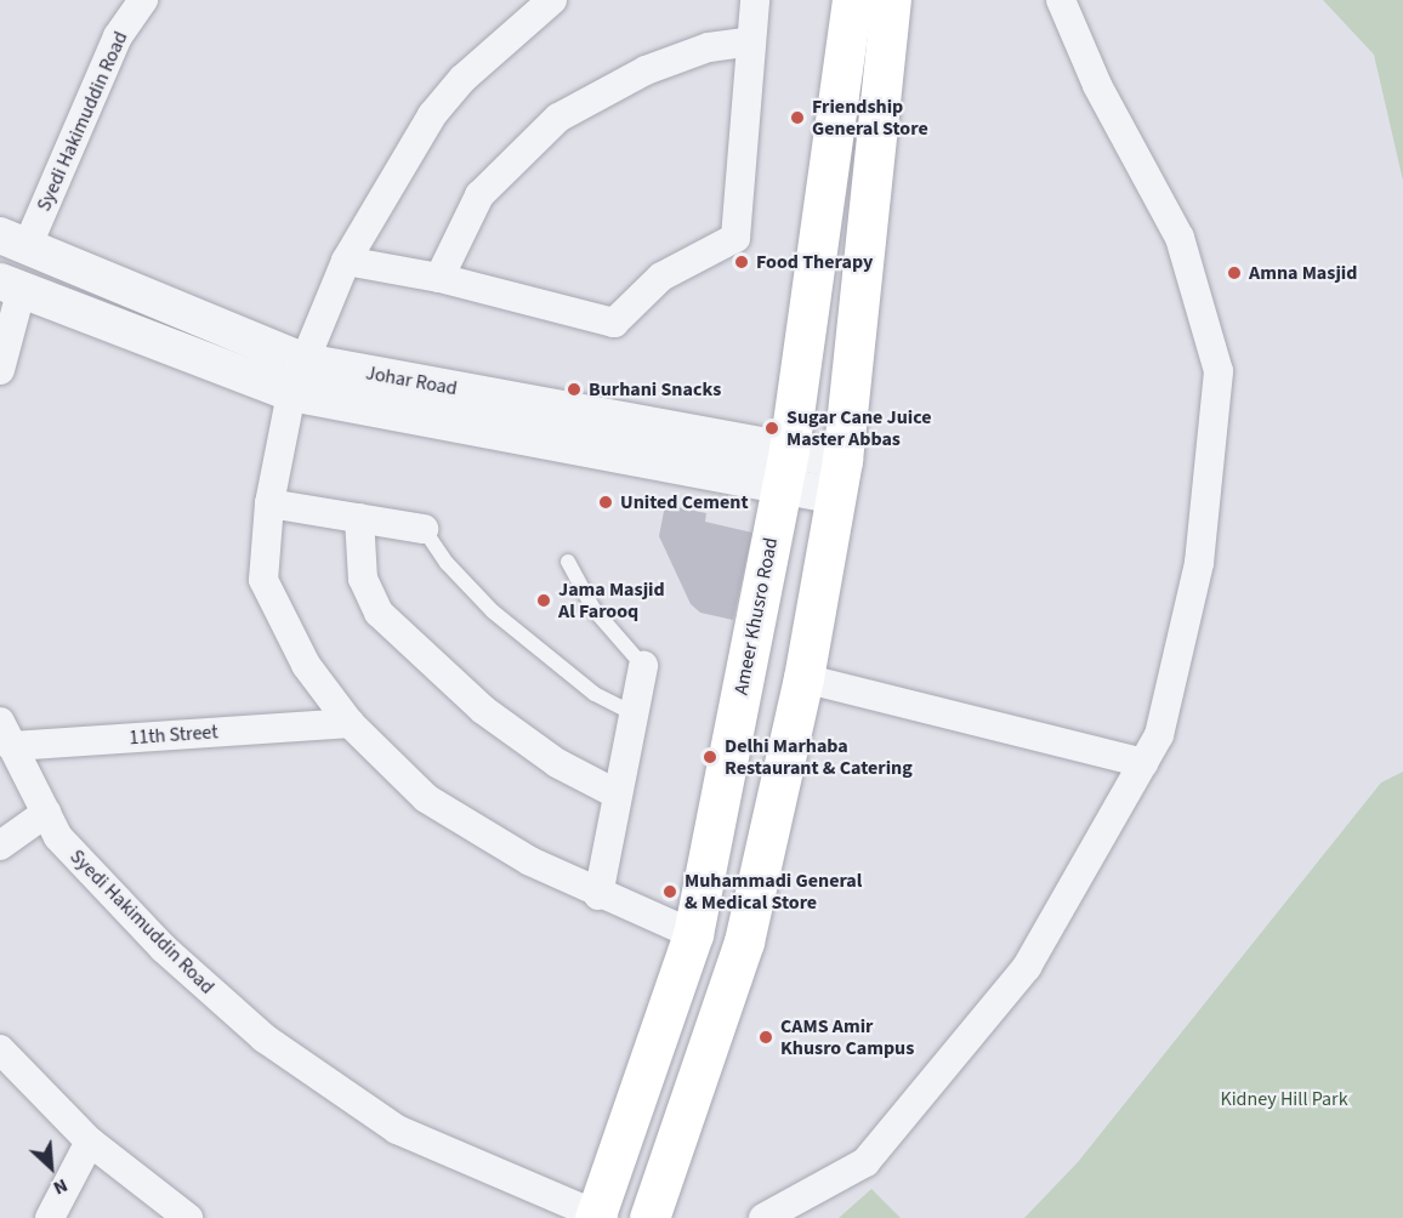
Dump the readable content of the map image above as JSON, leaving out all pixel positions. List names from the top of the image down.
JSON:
{
  "streets": {
    "main road": ["Ameer Khusro Road"],
    "street": ["Syedi Hakimuddin Road", "Johar Road", "11th Street"]
  },
  "crossings": [
    ["Syedi Hakimuddin Road", "Johar Road"],
    ["Syedi Hakimuddin Road", "Ameer Khusro Road"],
    ["Syedi Hakimuddin Road", "11th Street"],
    ["Johar Road", "Ameer Khusro Road"]
  ],
  "parks": ["Kidney Hill Park"],
  "places": [
    "Friendship General Store",
    "Food Therapy",
    "Amna Masjid",
    "Burhani Snacks",
    "Sugar Cane Juice Master Abbas",
    "United Cement",
    "Jama Masjid Al Farooq",
    "Delhi Marhaba Restaurant & Catering",
    "Muhammadi General & Medical Store",
    "CAMS Amir Khusro Campus"
  ],
  "north": "bottom right"
}
